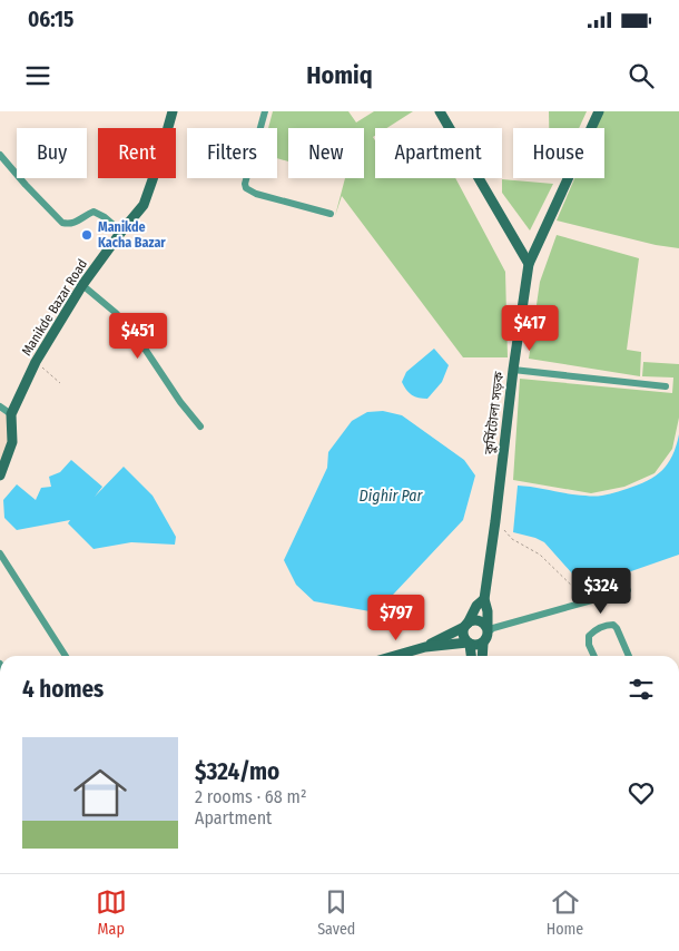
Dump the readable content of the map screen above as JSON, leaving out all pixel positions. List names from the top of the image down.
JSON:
{
  "streets": {
    "street": ["Manikde Bazar Road", "কুর্মিটোলা সড়ক"]
  },
  "water": ["Dighir Par"],
  "places": ["Manikde Kacha Bazar"],
  "page": {
    "status": "06:15",
    "header": "Homiq",
    "chip": [
      "Buy",
      "Rent",
      "Filters",
      "New",
      "Apartment",
      "House"
    ],
    "price": [
      "$417",
      "$451",
      "$324",
      "$797"
    ],
    "heading": "4 homes",
    "list": [
      {
        "name": "$324/mo",
        "note": "2 rooms · 68 m² · Apartment"
      }
    ],
    "tabs": ["Map", "Saved", "Home"]
  }
}
